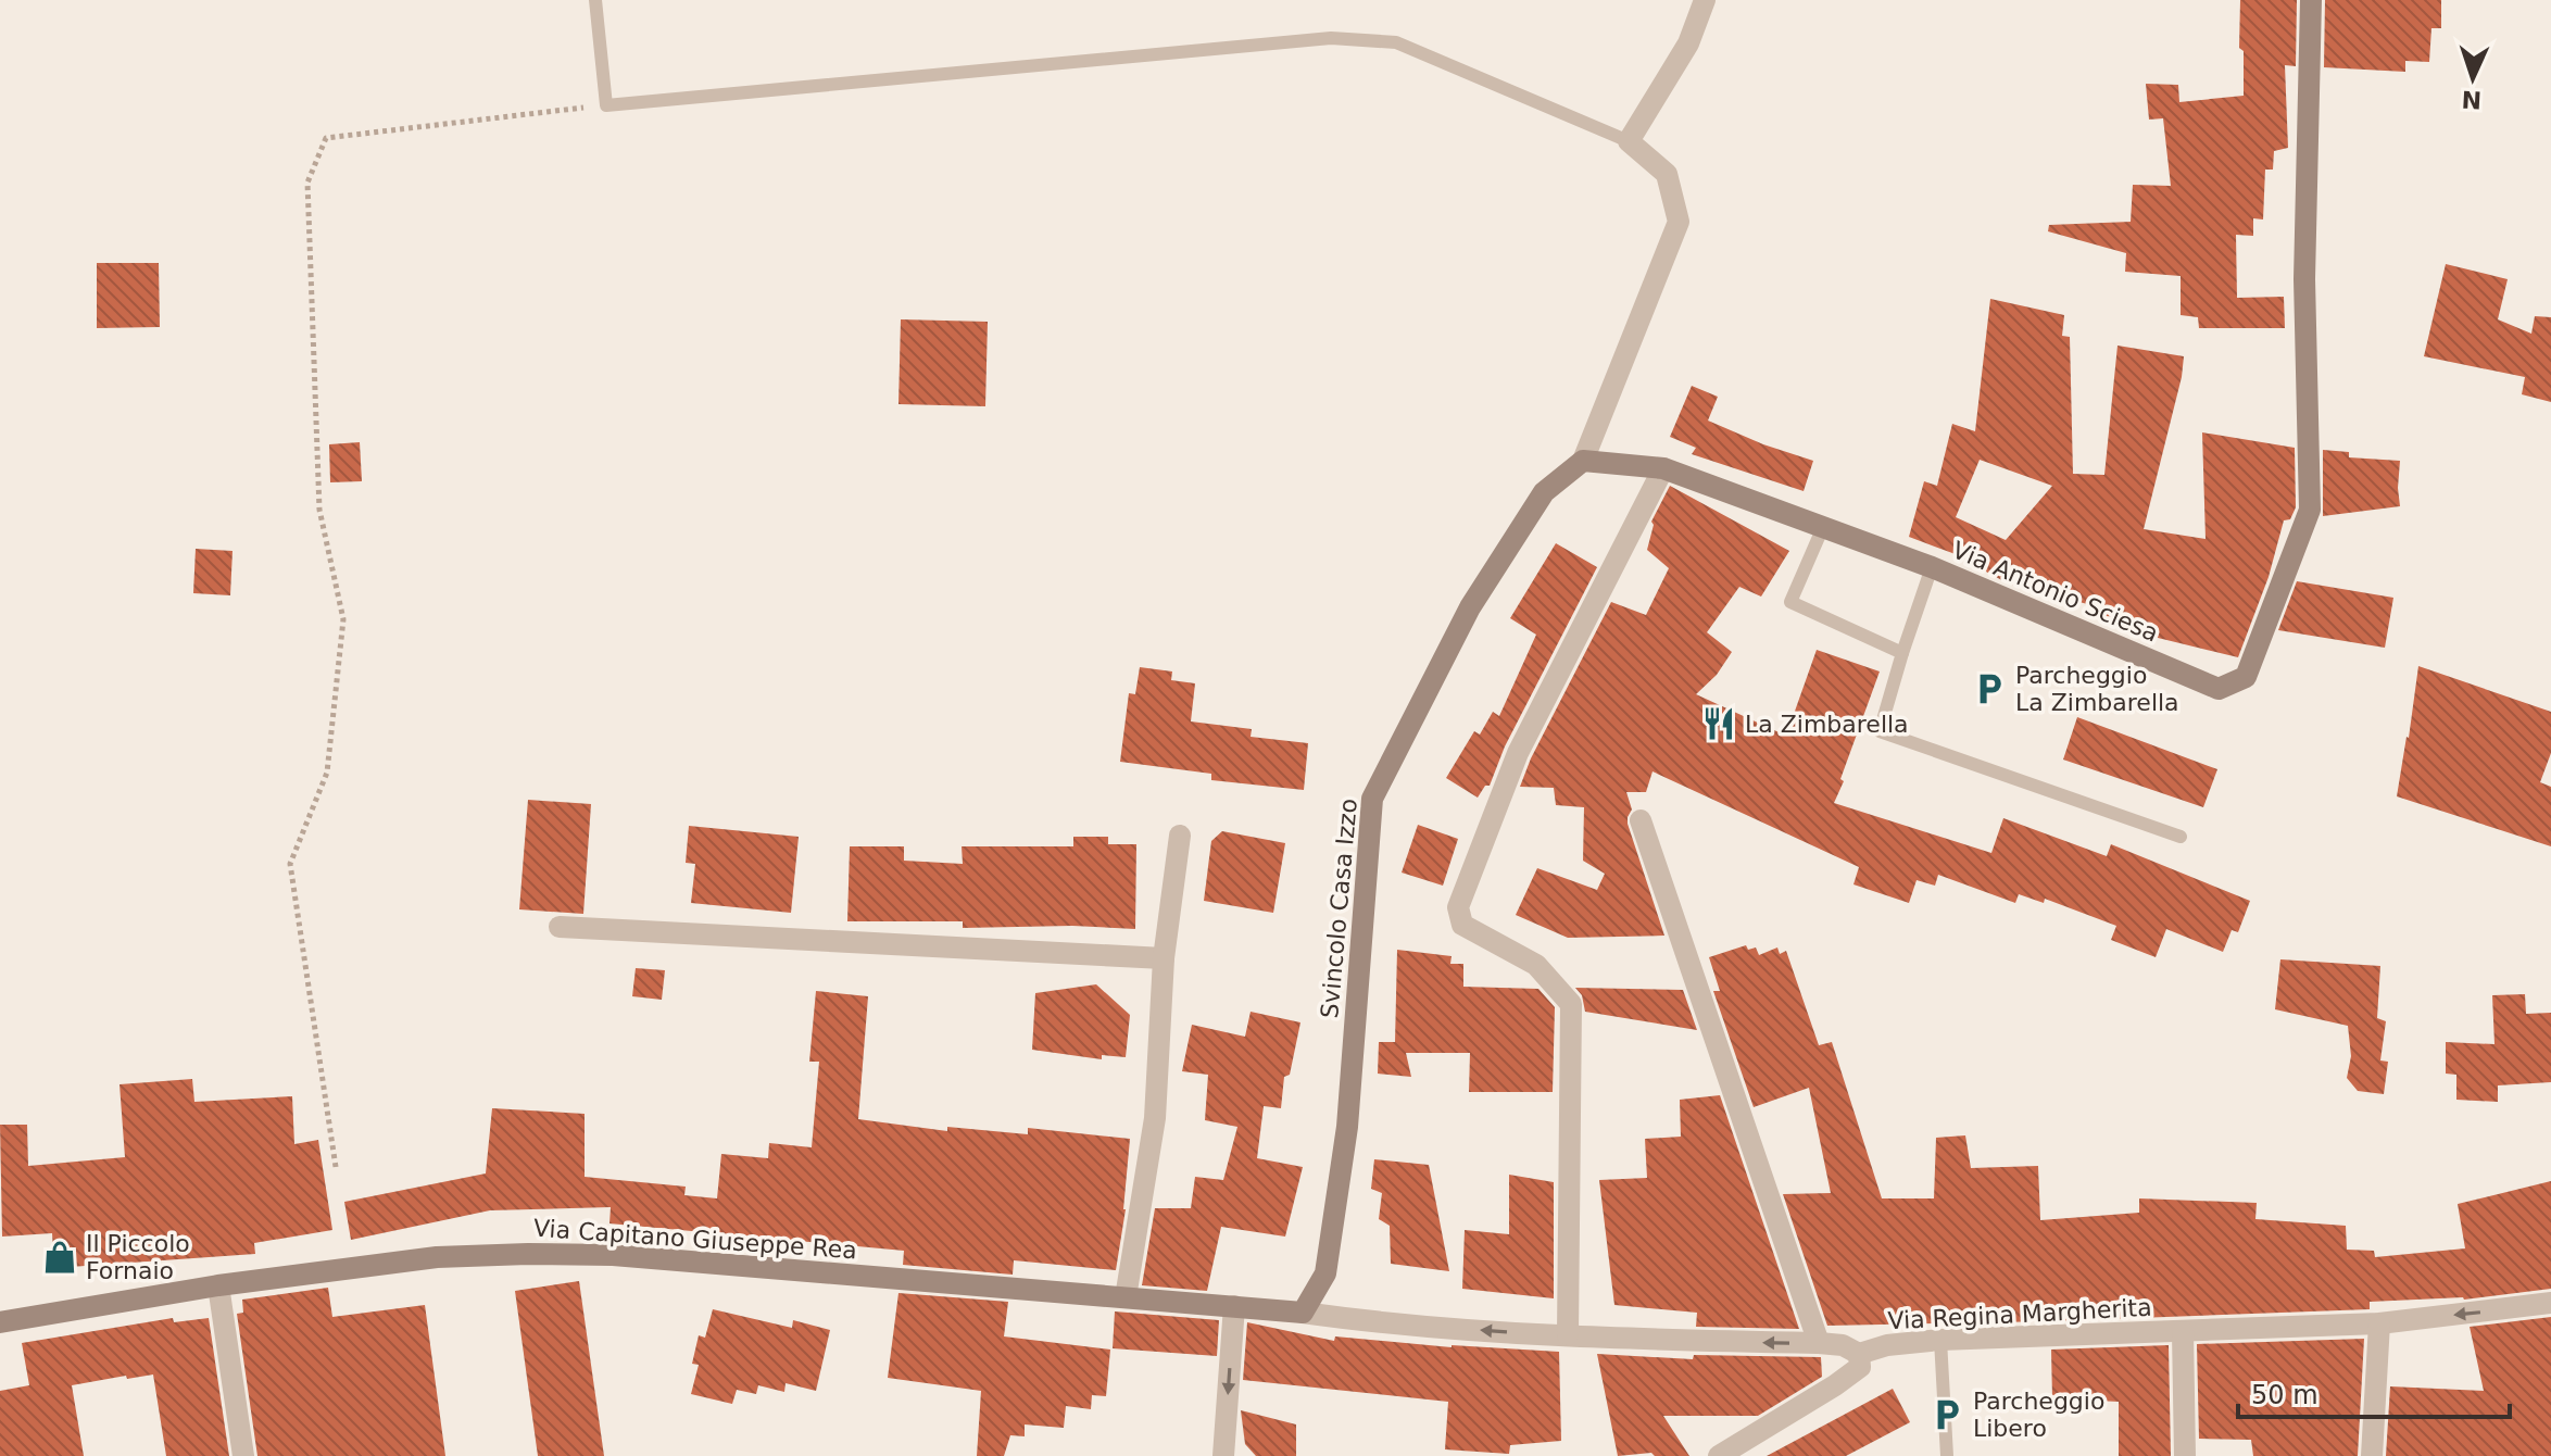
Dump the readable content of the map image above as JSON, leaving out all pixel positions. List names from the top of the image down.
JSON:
{
  "streets": {
    "street": [
      "Via Antonio Sciesa",
      "Svincolo Casa Izzo",
      "Via Capitano Giuseppe Rea",
      "Via Regina Margherita"
    ]
  },
  "crossings": [
    ["Via Antonio Sciesa", "Svincolo Casa Izzo"],
    ["Svincolo Casa Izzo", "Via Regina Margherita"],
    ["Via Capitano Giuseppe Rea", "Via Regina Margherita"]
  ],
  "one_way": ["Via Regina Margherita"],
  "places": {
    "parking": ["Parcheggio La Zimbarella", "Parcheggio Libero"],
    "restaurant": ["La Zimbarella"],
    "shop": ["Il Piccolo Fornaio"]
  },
  "scale_bar": "50 m",
  "north": "bottom"
}
